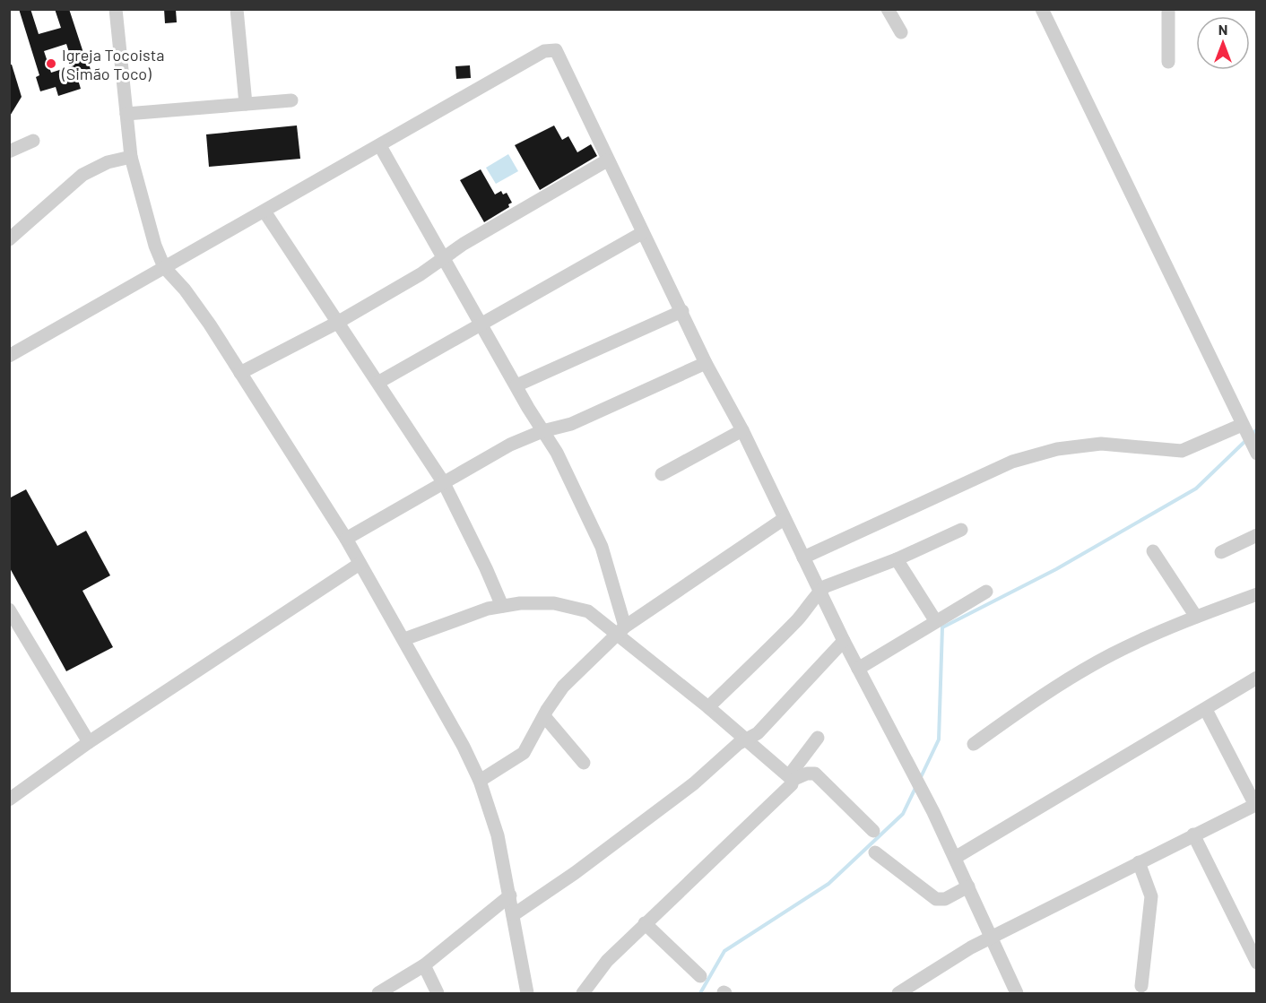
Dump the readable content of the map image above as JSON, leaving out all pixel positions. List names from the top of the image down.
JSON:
{
  "places": ["Igreja Tocoista (Simão Toco)"],
  "north": "top"
}
